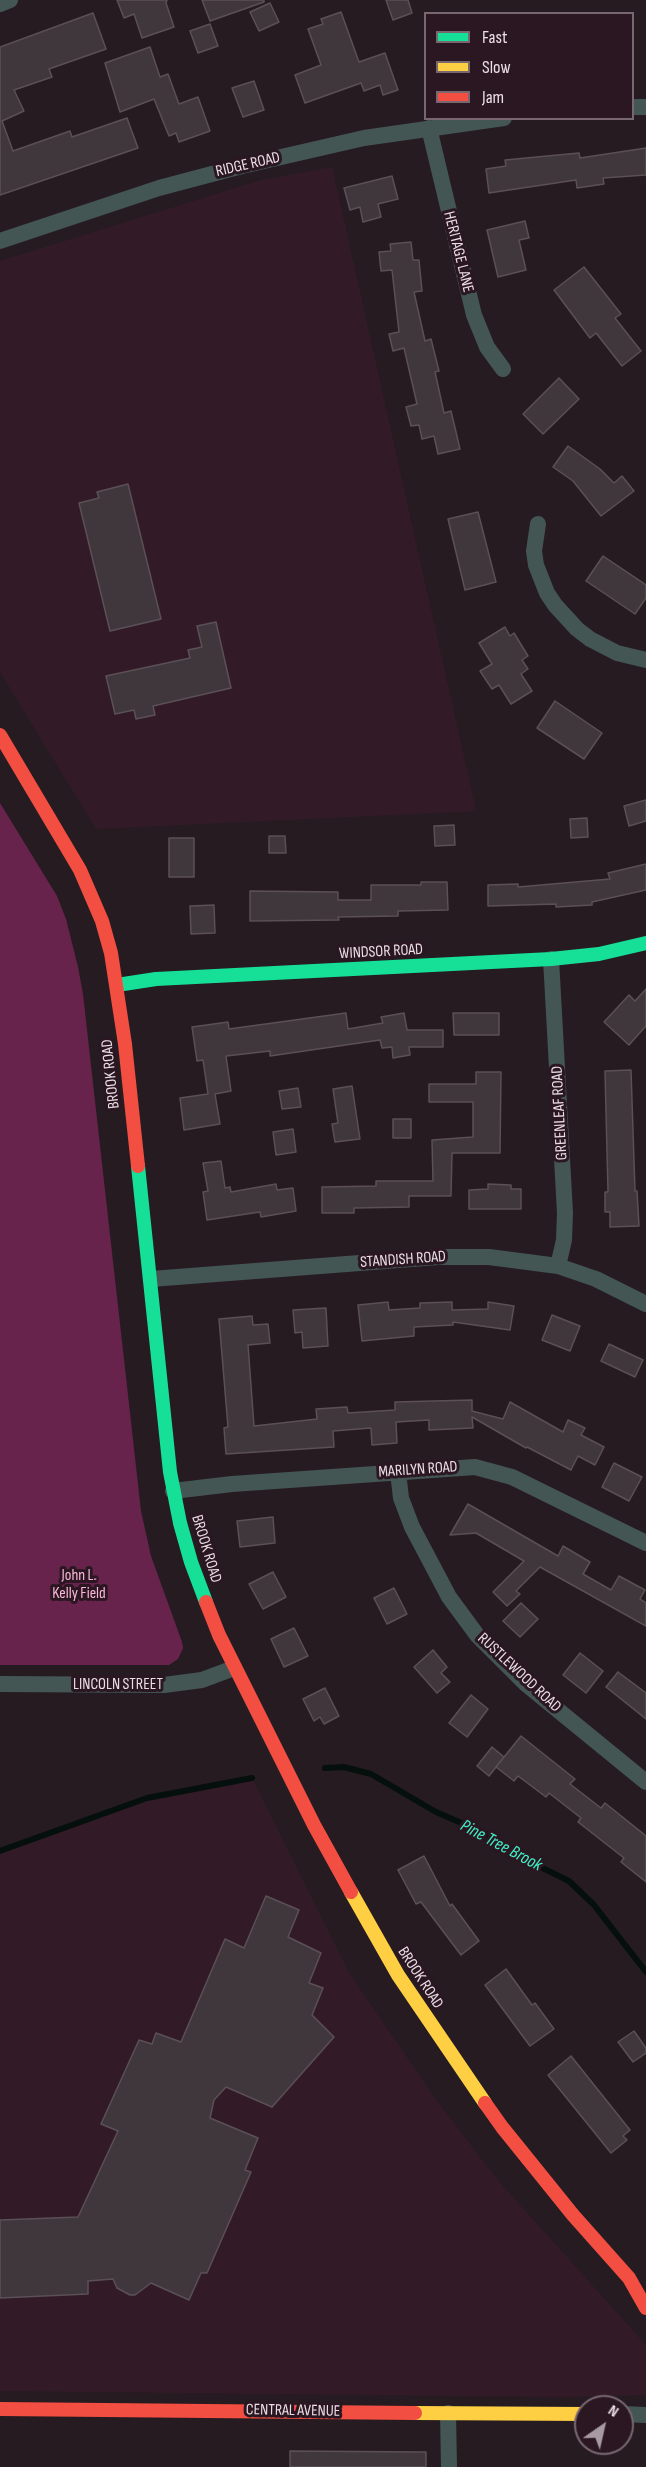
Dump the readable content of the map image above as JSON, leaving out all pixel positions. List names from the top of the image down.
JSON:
{
  "streets": {
    "main road": ["WINDSOR ROAD", "BROOK ROAD", "CENTRAL AVENUE"],
    "street": [
      "RIDGE ROAD",
      "HERITAGE LANE",
      "GREENLEAF ROAD",
      "STANDISH ROAD",
      "MARILYN ROAD",
      "RUSTLEWOOD ROAD",
      "LINCOLN STREET"
    ]
  },
  "crossings": [
    ["RIDGE ROAD", "HERITAGE LANE"],
    ["WINDSOR ROAD", "BROOK ROAD"],
    ["WINDSOR ROAD", "GREENLEAF ROAD"],
    ["BROOK ROAD", "STANDISH ROAD"],
    ["BROOK ROAD", "MARILYN ROAD"],
    ["BROOK ROAD", "LINCOLN STREET"],
    ["GREENLEAF ROAD", "STANDISH ROAD"],
    ["MARILYN ROAD", "RUSTLEWOOD ROAD"]
  ],
  "water": ["Pine Tree Brook"],
  "parks": ["John L. Kelly Field"],
  "legend": ["Fast", "Slow", "Jam"],
  "north": "top right"
}
